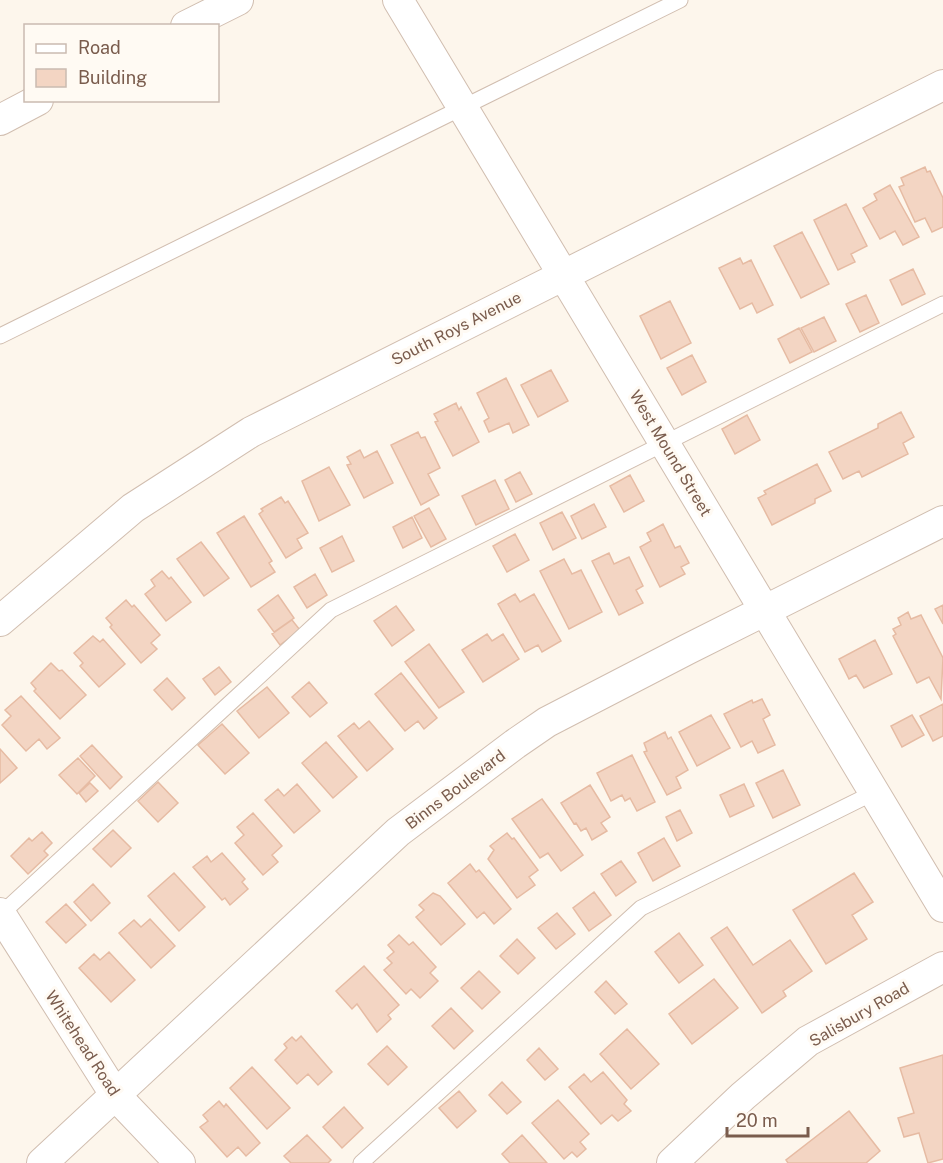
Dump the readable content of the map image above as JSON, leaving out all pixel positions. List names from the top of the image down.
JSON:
{
  "streets": {
    "street": [
      "South Roys Avenue",
      "West Mound Street",
      "Binns Boulevard",
      "Salisbury Road",
      "Whitehead Road"
    ]
  },
  "crossings": [
    ["South Roys Avenue", "West Mound Street"],
    ["West Mound Street", "Binns Boulevard"],
    ["Binns Boulevard", "Whitehead Road"]
  ],
  "legend": ["Road", "Building"],
  "scale_bar": "20 m"
}
